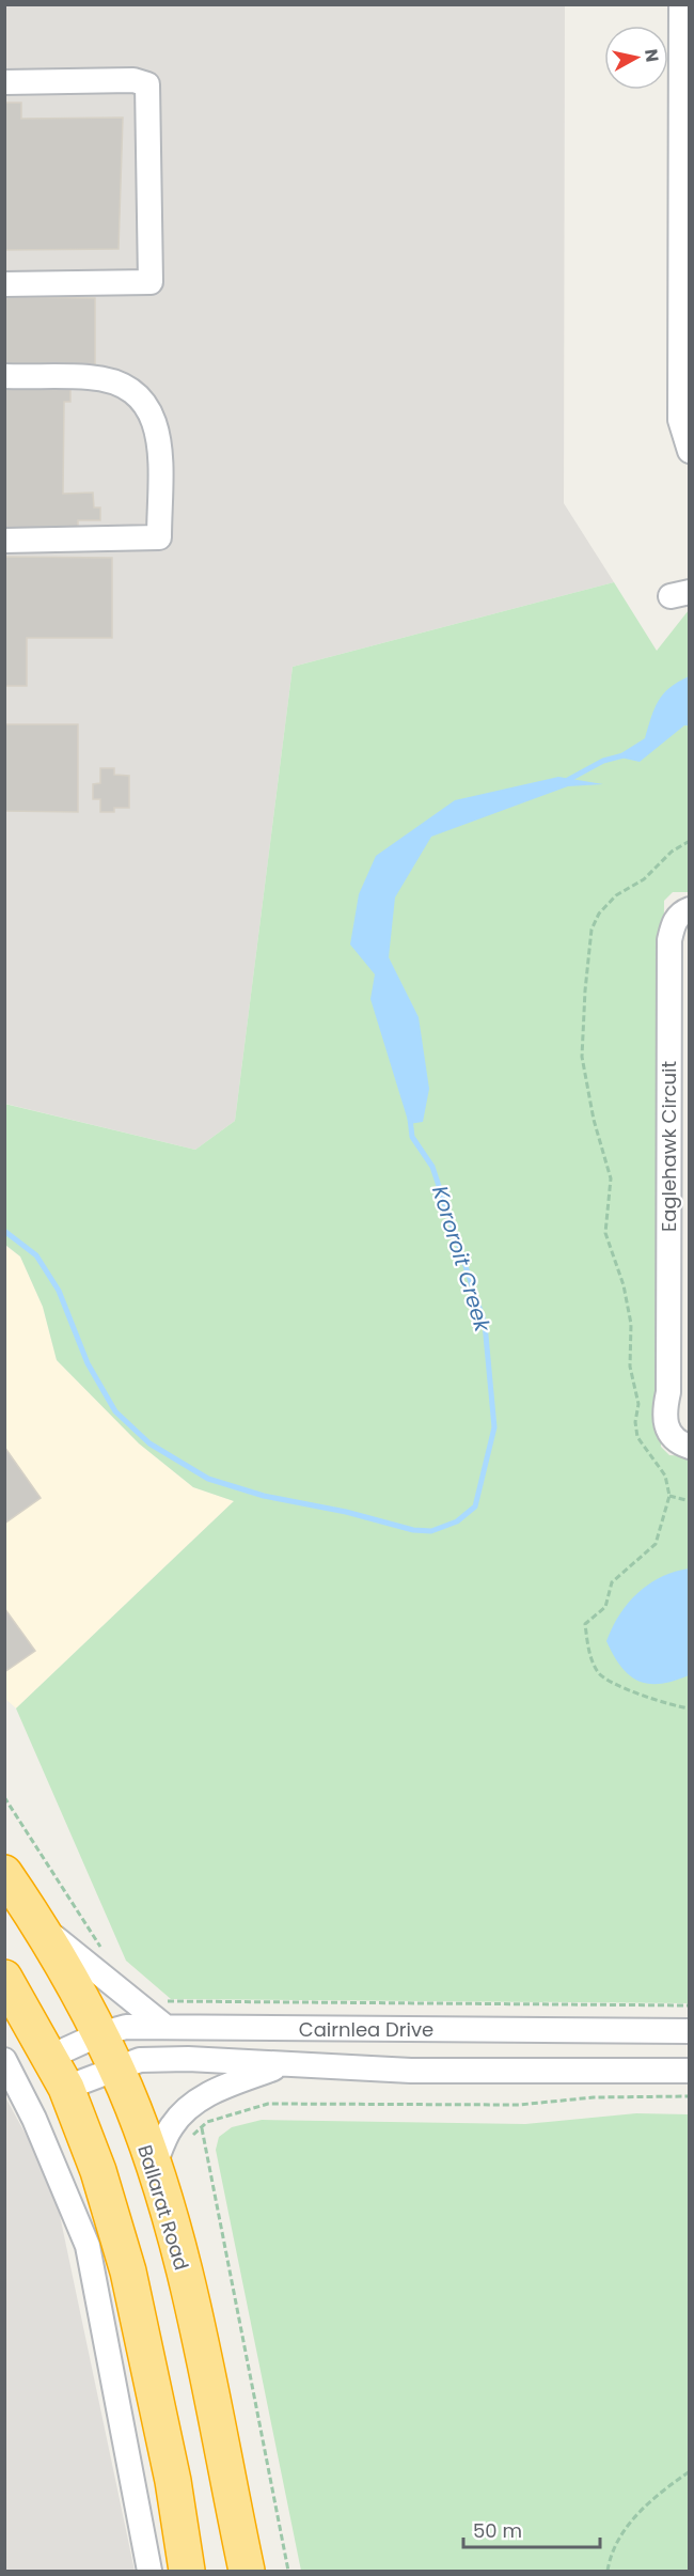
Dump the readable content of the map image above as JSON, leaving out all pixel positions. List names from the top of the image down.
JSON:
{
  "streets": {
    "highway": ["Ballarat Road"],
    "street": ["Eaglehawk Circuit", "Cairnlea Drive"]
  },
  "crossings": [
    ["Cairnlea Drive", "Ballarat Road"]
  ],
  "water": ["Kororoit Creek"],
  "scale_bar": "50 m",
  "north": "right"
}
